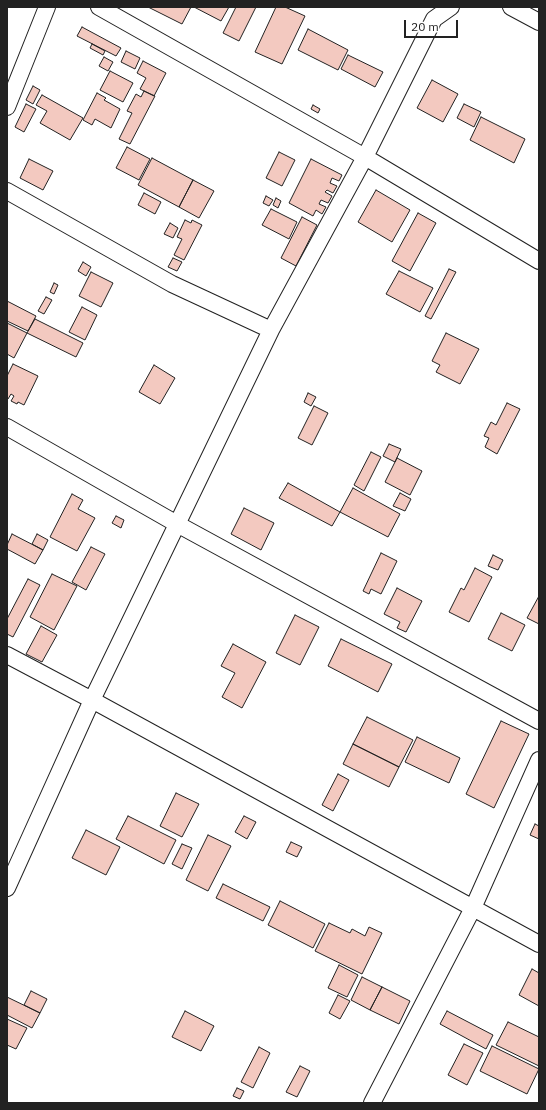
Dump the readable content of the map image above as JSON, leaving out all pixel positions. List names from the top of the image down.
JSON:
{
  "scale_bar": "20 m"
}
